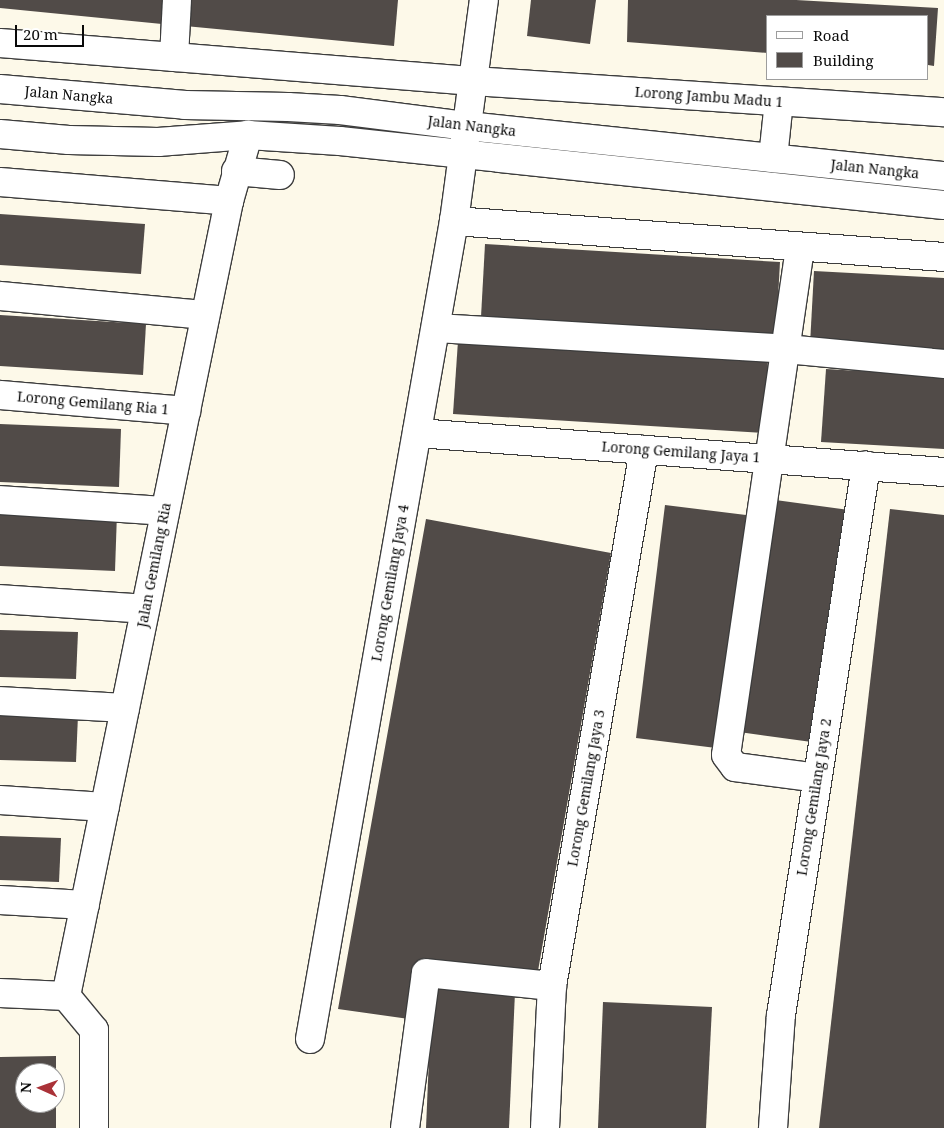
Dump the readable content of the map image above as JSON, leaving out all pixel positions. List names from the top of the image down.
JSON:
{
  "streets": {
    "street": [
      "Jalan Nangka",
      "Lorong Jambu Madu 1",
      "Lorong Gemilang Ria 1",
      "Lorong Gemilang Jaya 1",
      "Jalan Gemilang Ria",
      "Lorong Gemilang Jaya 4",
      "Lorong Gemilang Jaya 3",
      "Lorong Gemilang Jaya 2"
    ]
  },
  "crossings": [
    ["Jalan Nangka", "Jalan Gemilang Ria"],
    ["Jalan Nangka", "Lorong Gemilang Jaya 4"],
    ["Lorong Jambu Madu 1", "Lorong Gemilang Jaya 4"],
    ["Lorong Gemilang Ria 1", "Jalan Gemilang Ria"],
    ["Lorong Gemilang Jaya 1", "Lorong Gemilang Jaya 4"],
    ["Lorong Gemilang Jaya 1", "Lorong Gemilang Jaya 3"],
    ["Lorong Gemilang Jaya 1", "Lorong Gemilang Jaya 2"]
  ],
  "legend": ["Road", "Building"],
  "scale_bar": "20 m",
  "north": "left"
}
